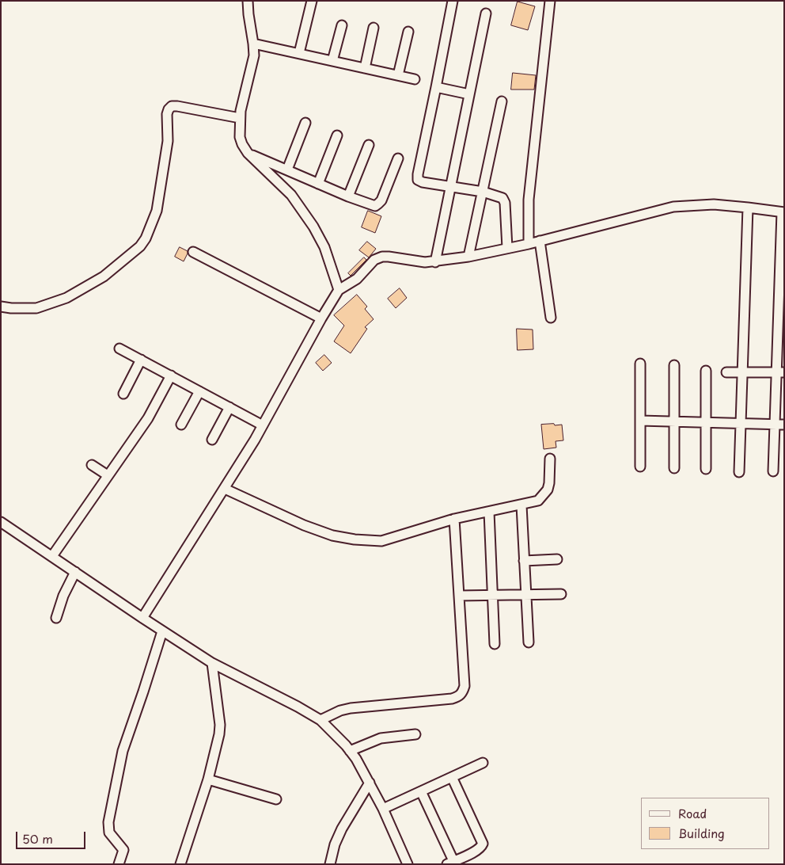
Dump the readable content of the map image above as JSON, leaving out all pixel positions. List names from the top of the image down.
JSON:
{
  "legend": ["Road", "Building"],
  "scale_bar": "50 m"
}
